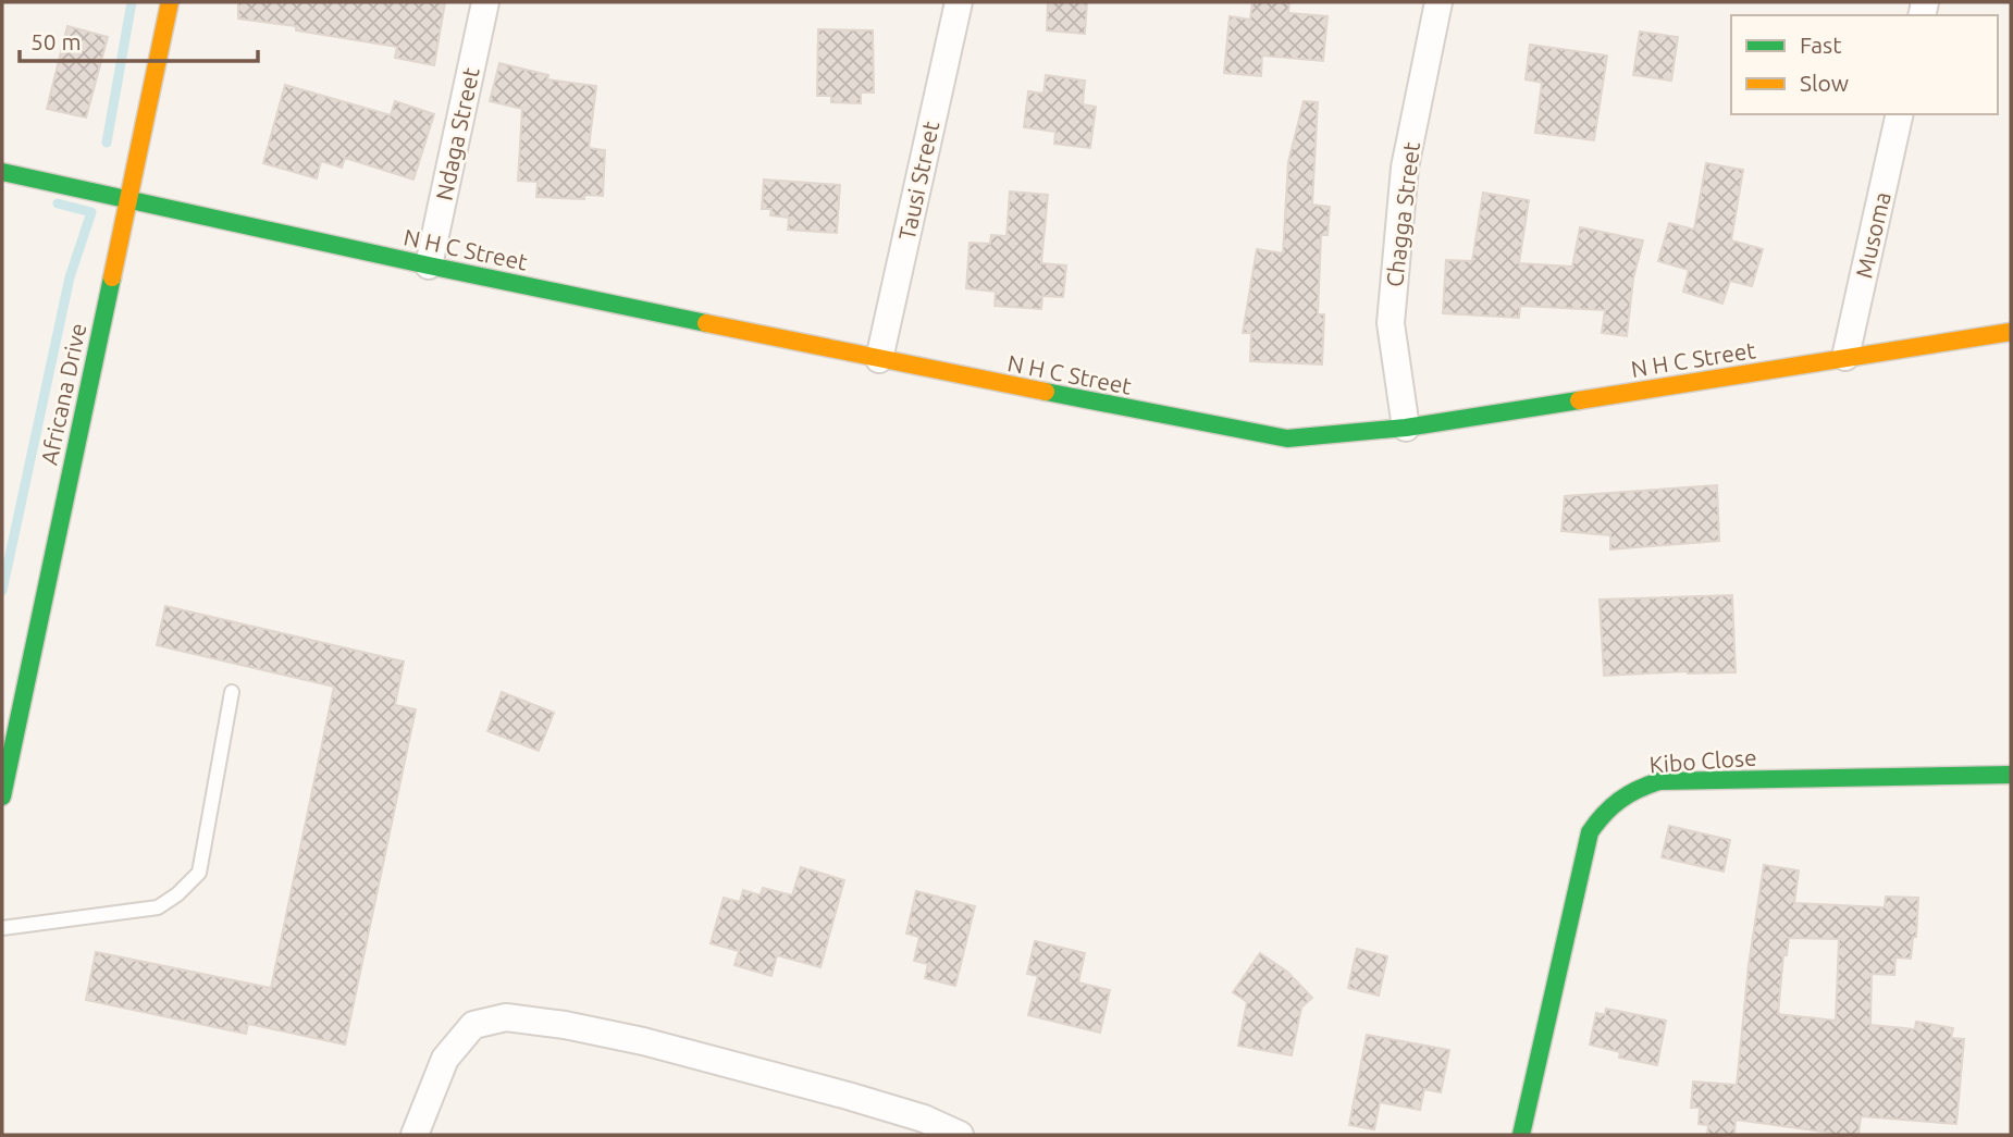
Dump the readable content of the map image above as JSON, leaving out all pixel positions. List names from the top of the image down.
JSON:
{
  "streets": {
    "street": [
      "Ndaga Street",
      "Tausi Street",
      "Chagga Street",
      "Musoma",
      "N H C Street",
      "Africana Drive",
      "Kibo Close"
    ]
  },
  "crossings": [
    ["Ndaga Street", "N H C Street"],
    ["Tausi Street", "N H C Street"],
    ["Chagga Street", "N H C Street"],
    ["Musoma", "N H C Street"],
    ["N H C Street", "Africana Drive"]
  ],
  "legend": ["Fast", "Slow"],
  "scale_bar": "50 m"
}
